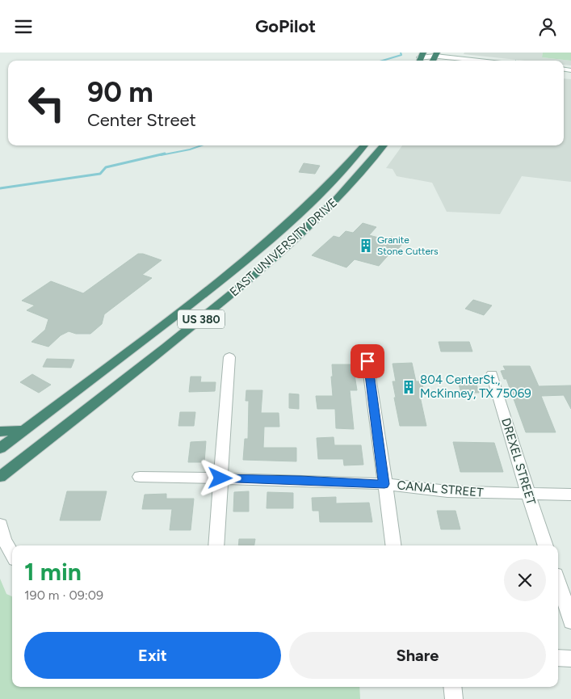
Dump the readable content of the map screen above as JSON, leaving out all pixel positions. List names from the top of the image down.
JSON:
{
  "streets": {
    "highway": ["EAST UNIVERSITY DRIVE", "US 380"],
    "street": ["DREXEL STREET", "CANAL STREET"]
  },
  "crossings": [
    ["DREXEL STREET", "CANAL STREET"]
  ],
  "places": {
    "building": ["Granite Stone Cutters", "804 CenterSt., McKinney, TX 75069"]
  },
  "page": {
    "header": "GoPilot",
    "turn": ["90 m", "Center Street"],
    "heading": ["1 min", "190 m · 09:09"],
    "buttons": ["Exit", "Share"]
  }
}
